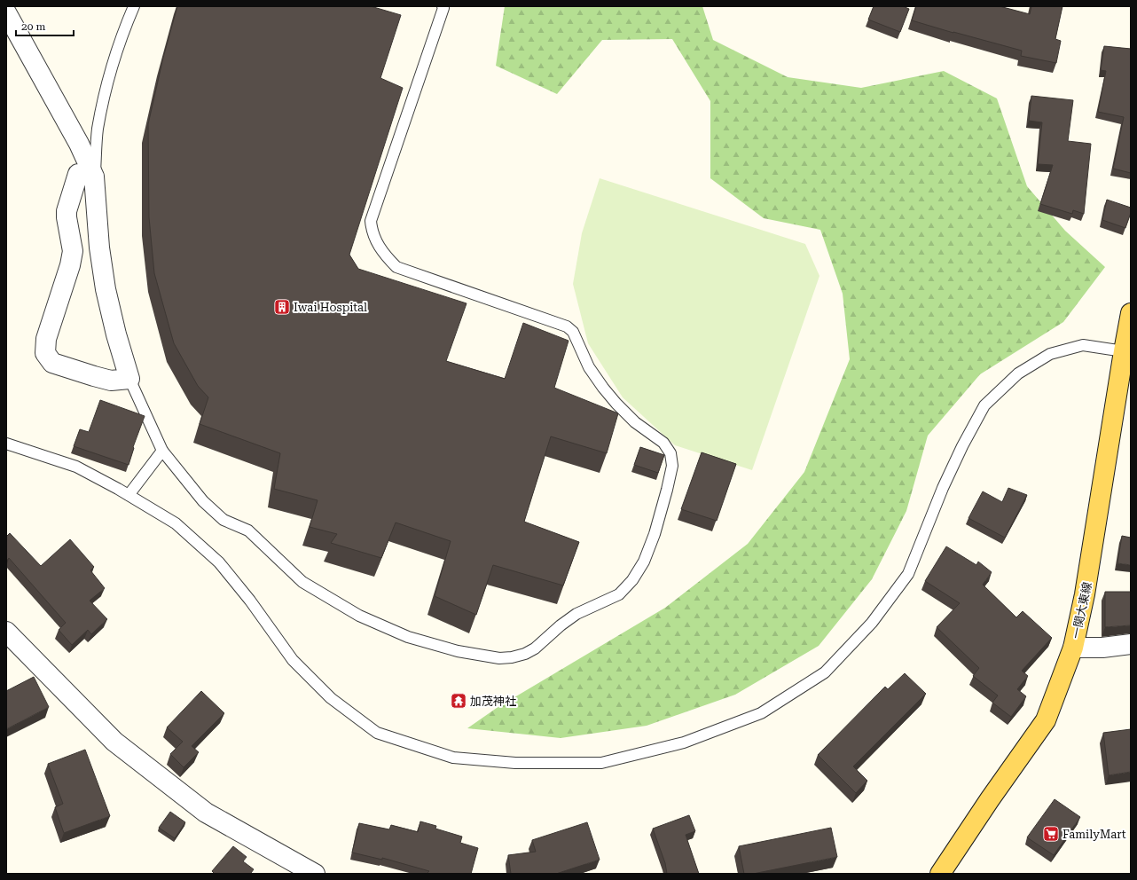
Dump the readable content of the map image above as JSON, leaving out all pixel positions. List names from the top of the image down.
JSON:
{
  "streets": {
    "main road": ["一関大東線"]
  },
  "places": {
    "building": ["Iwai Hospital"],
    "temple": ["加茂神社"],
    "supermarket": ["FamilyMart"]
  },
  "scale_bar": "20 m"
}
